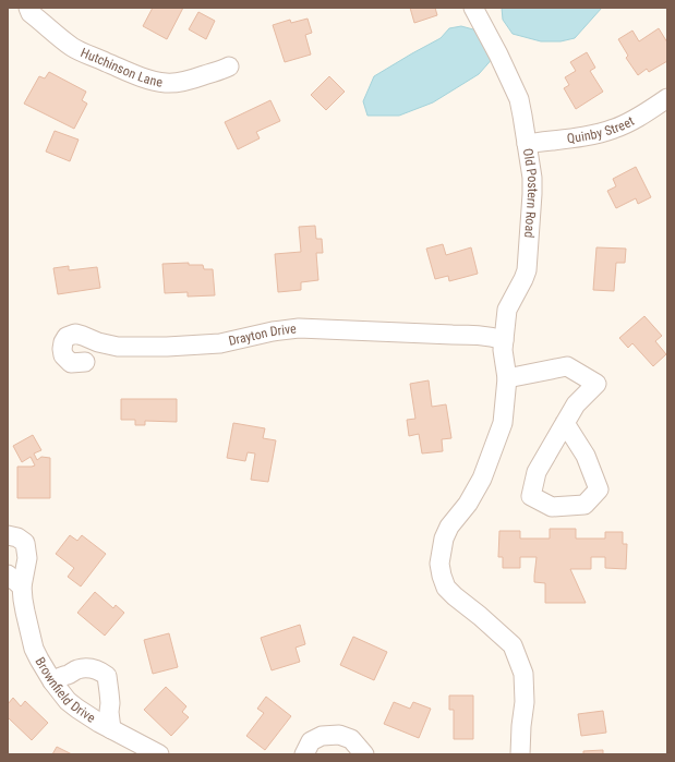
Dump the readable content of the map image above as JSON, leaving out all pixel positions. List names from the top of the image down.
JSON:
{
  "streets": {
    "street": [
      "Hutchinson Lane",
      "Quinby Street",
      "Old Postern Road",
      "Drayton Drive",
      "Brownfield Drive"
    ]
  },
  "crossings": [
    ["Quinby Street", "Old Postern Road"],
    ["Old Postern Road", "Drayton Drive"]
  ]
}
